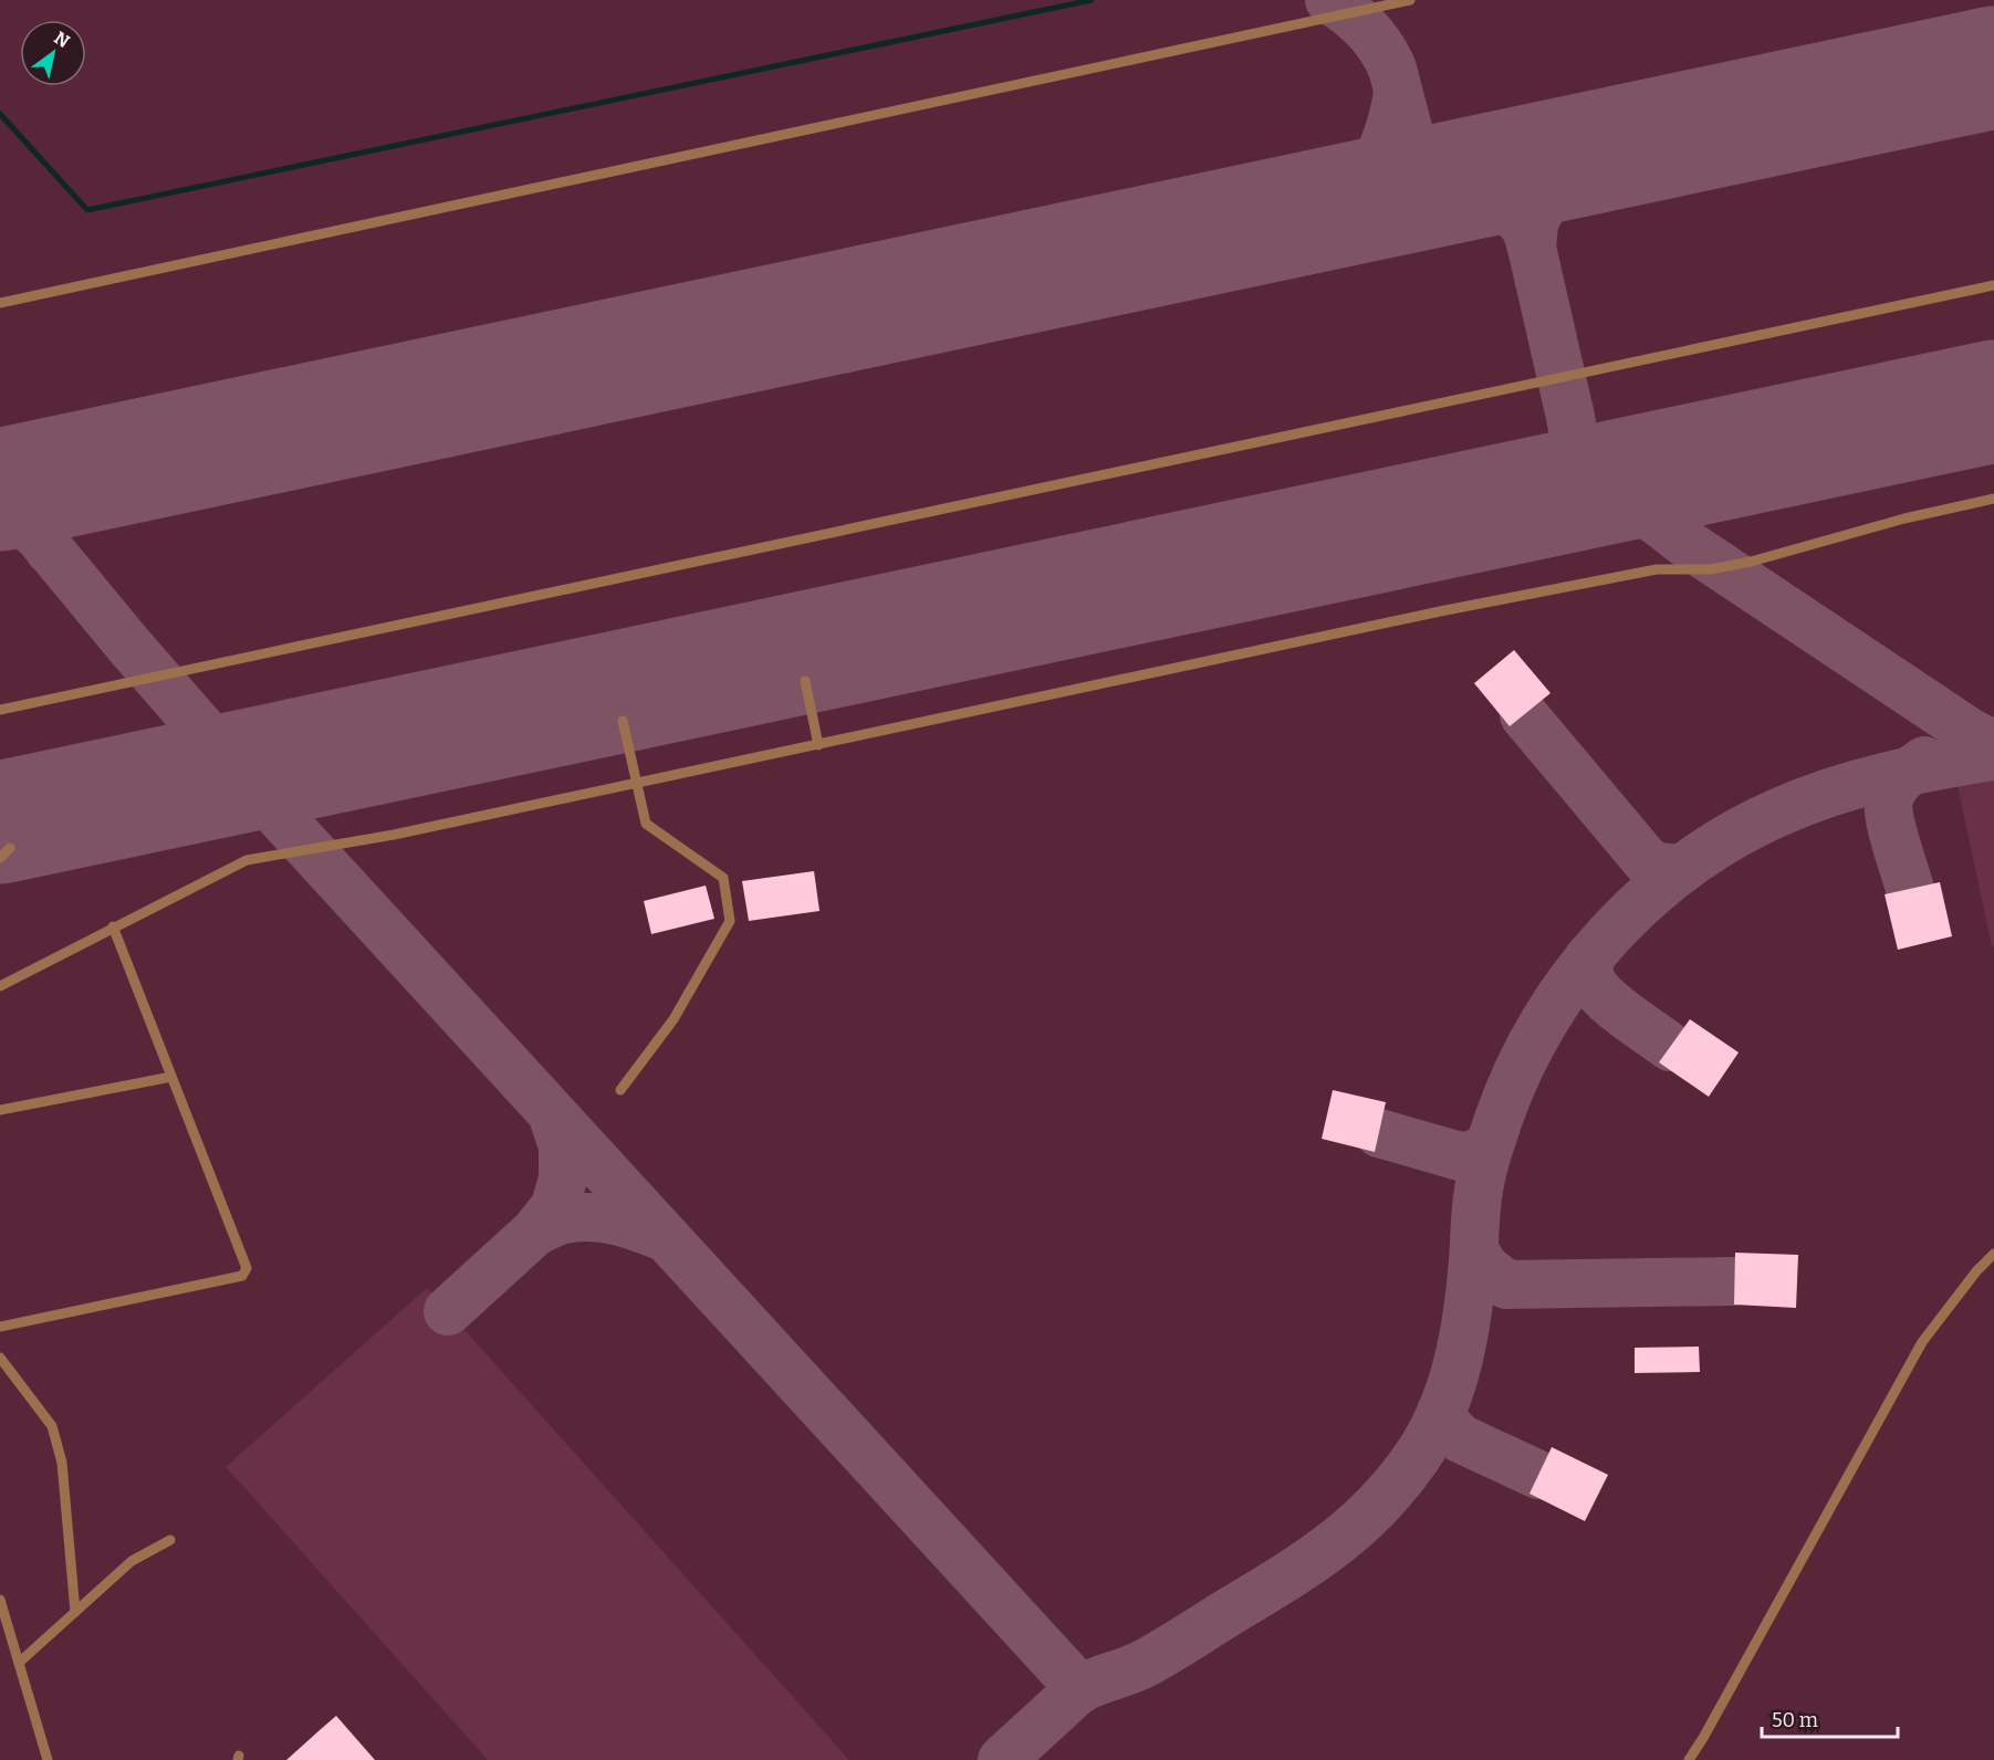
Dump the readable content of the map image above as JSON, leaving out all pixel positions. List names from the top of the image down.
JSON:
{
  "scale_bar": "50 m",
  "north": "top right"
}
